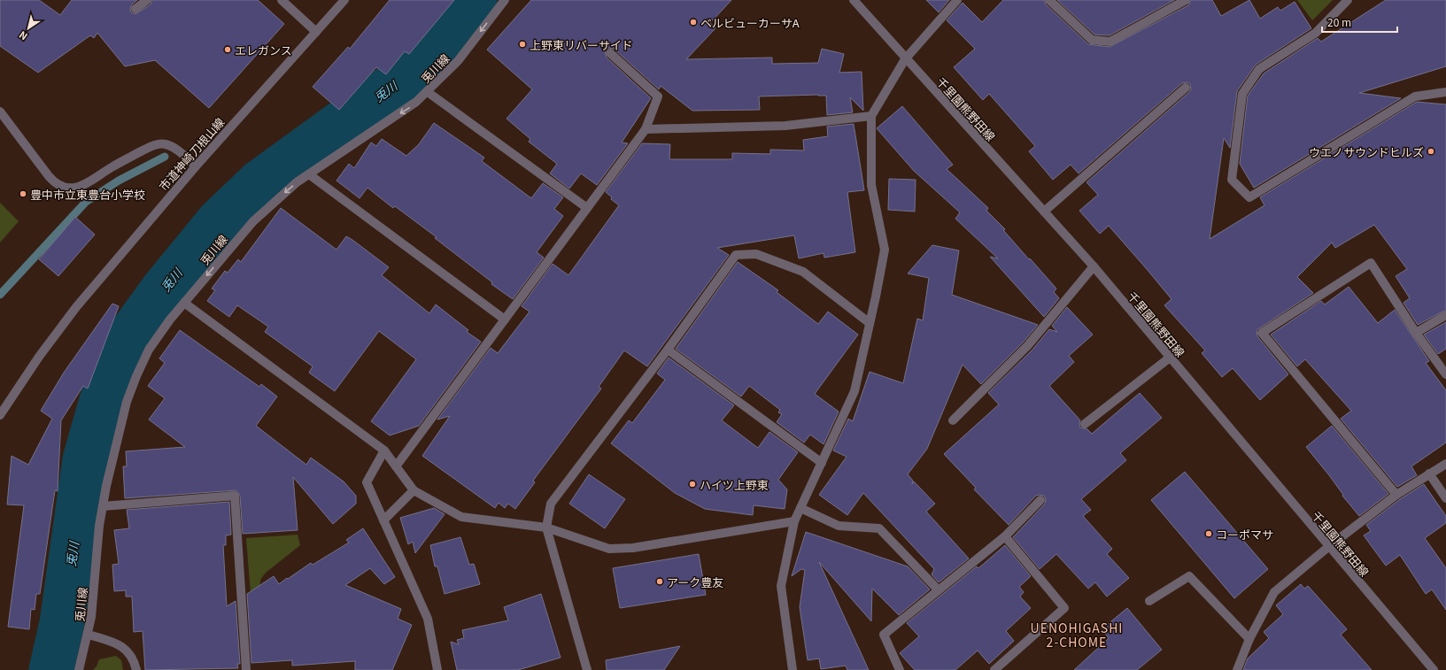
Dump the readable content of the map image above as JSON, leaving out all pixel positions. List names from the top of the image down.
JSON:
{
  "streets": {
    "street": ["兎川線", "千里園熊野田線", "市道神崎刀根山線"]
  },
  "one_way": ["兎川線"],
  "districts": ["UENOHIGASHI 2-CHOME"],
  "water": ["兎川"],
  "places": [
    "ベルビューカーサA",
    "上野東リバーサイド",
    "エレガンス",
    "ウエノサウンドヒルズ",
    "豊中市立東豊台小学校",
    "ハイツ上野東",
    "コーポマサ",
    "アーク豊友"
  ],
  "scale_bar": "20 m",
  "north": "bottom left"
}
